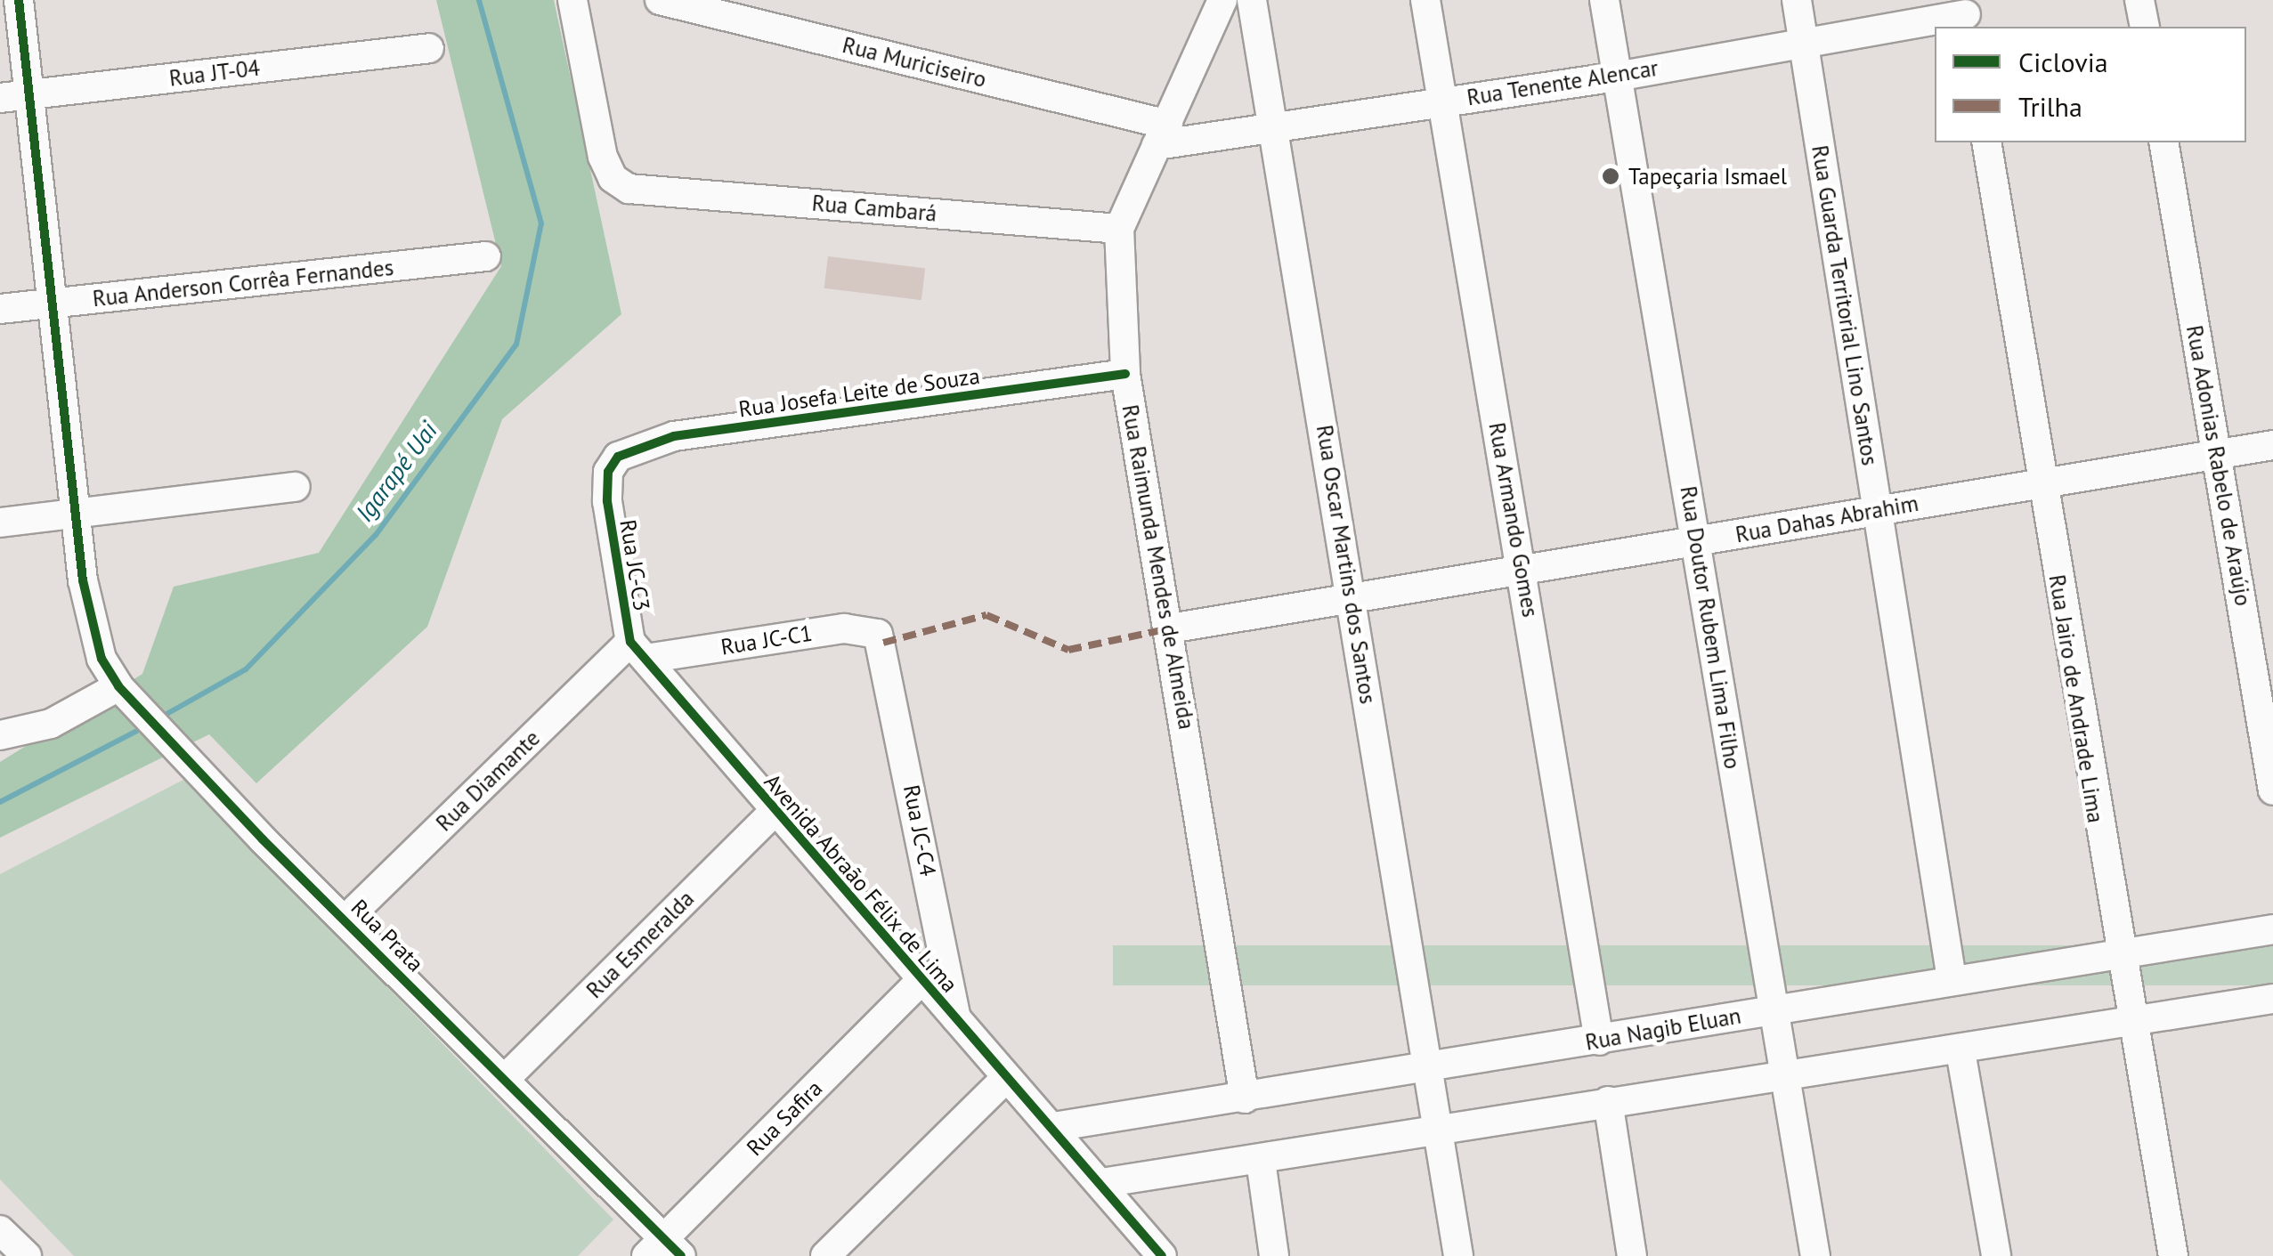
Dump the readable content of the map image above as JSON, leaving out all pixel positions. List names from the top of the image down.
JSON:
{
  "streets": {
    "street": [
      "Rua Muriciseiro",
      "Rua JT-04",
      "Rua Tenente Alencar",
      "Rua Cambará",
      "Rua Anderson Corrêa Fernandes",
      "Rua Guarda Territorial Lino Santos",
      "Rua Josefa Leite de Souza",
      "Rua Adonias Rabelo de Araújo",
      "Rua Dahas Abrahim",
      "Rua Armando Gomes",
      "Rua Oscar Martins dos Santos",
      "Rua JC-C3",
      "Rua Raimunda Mendes de Almeida",
      "Rua Doutor Rubem Lima Filho",
      "Rua JC-C1",
      "Rua Jairo de Andrade Lima",
      "Rua Diamante",
      "Rua JC-C4",
      "Avenida Abraão Félix de Lima",
      "Rua Prata",
      "Rua Esmeralda",
      "Rua Nagib Eluan",
      "Rua Safira"
    ]
  },
  "crossings": [
    ["Rua Muriciseiro", "Rua Tenente Alencar"],
    ["Rua Muriciseiro", "Rua Raimunda Mendes de Almeida"],
    ["Rua JT-04", "Rua Prata"],
    ["Rua Tenente Alencar", "Rua Guarda Territorial Lino Santos"],
    ["Rua Tenente Alencar", "Rua Armando Gomes"],
    ["Rua Tenente Alencar", "Rua Oscar Martins dos Santos"],
    ["Rua Tenente Alencar", "Rua Raimunda Mendes de Almeida"],
    ["Rua Tenente Alencar", "Rua Doutor Rubem Lima Filho"],
    ["Rua Cambará", "Rua Raimunda Mendes de Almeida"],
    ["Rua Anderson Corrêa Fernandes", "Rua Prata"],
    ["Rua Guarda Territorial Lino Santos", "Rua Dahas Abrahim"],
    ["Rua Guarda Territorial Lino Santos", "Rua Nagib Eluan"],
    ["Rua Josefa Leite de Souza", "Rua JC-C3"],
    ["Rua Josefa Leite de Souza", "Rua Raimunda Mendes de Almeida"],
    ["Rua Adonias Rabelo de Araújo", "Rua Dahas Abrahim"],
    ["Rua Dahas Abrahim", "Rua Armando Gomes"],
    ["Rua Dahas Abrahim", "Rua Oscar Martins dos Santos"],
    ["Rua Dahas Abrahim", "Rua Raimunda Mendes de Almeida"],
    ["Rua Dahas Abrahim", "Rua Doutor Rubem Lima Filho"],
    ["Rua Dahas Abrahim", "Rua Jairo de Andrade Lima"],
    ["Rua Armando Gomes", "Rua Nagib Eluan"],
    ["Rua Oscar Martins dos Santos", "Rua Nagib Eluan"],
    ["Rua JC-C3", "Rua JC-C1"],
    ["Rua JC-C3", "Rua Diamante"],
    ["Rua JC-C3", "Avenida Abraão Félix de Lima"],
    ["Rua Raimunda Mendes de Almeida", "Rua Nagib Eluan"],
    ["Rua Doutor Rubem Lima Filho", "Rua Nagib Eluan"],
    ["Rua JC-C1", "Rua Diamante"],
    ["Rua JC-C1", "Rua JC-C4"],
    ["Rua JC-C1", "Avenida Abraão Félix de Lima"],
    ["Rua Jairo de Andrade Lima", "Rua Nagib Eluan"],
    ["Rua Diamante", "Avenida Abraão Félix de Lima"],
    ["Rua Diamante", "Rua Prata"],
    ["Rua JC-C4", "Avenida Abraão Félix de Lima"],
    ["Avenida Abraão Félix de Lima", "Rua Esmeralda"],
    ["Avenida Abraão Félix de Lima", "Rua Nagib Eluan"],
    ["Avenida Abraão Félix de Lima", "Rua Safira"],
    ["Rua Prata", "Rua Esmeralda"],
    ["Rua Prata", "Rua Safira"]
  ],
  "water": ["Igarapé Uai"],
  "places": ["Tapeçaria Ismael"],
  "legend": ["Ciclovia", "Trilha"]
}
